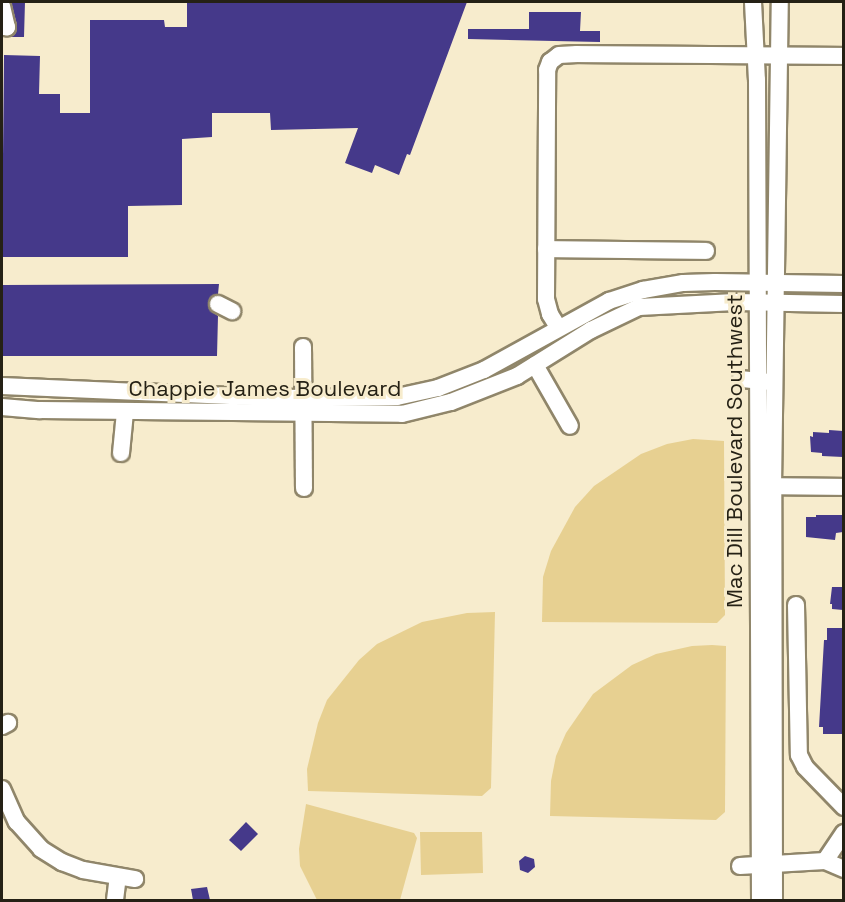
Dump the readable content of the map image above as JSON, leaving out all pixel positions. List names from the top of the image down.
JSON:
{
  "streets": {
    "street": ["Chappie James Boulevard", "Mac Dill Boulevard Southwest"]
  },
  "crossings": [
    ["Chappie James Boulevard", "Mac Dill Boulevard Southwest"]
  ]
}
